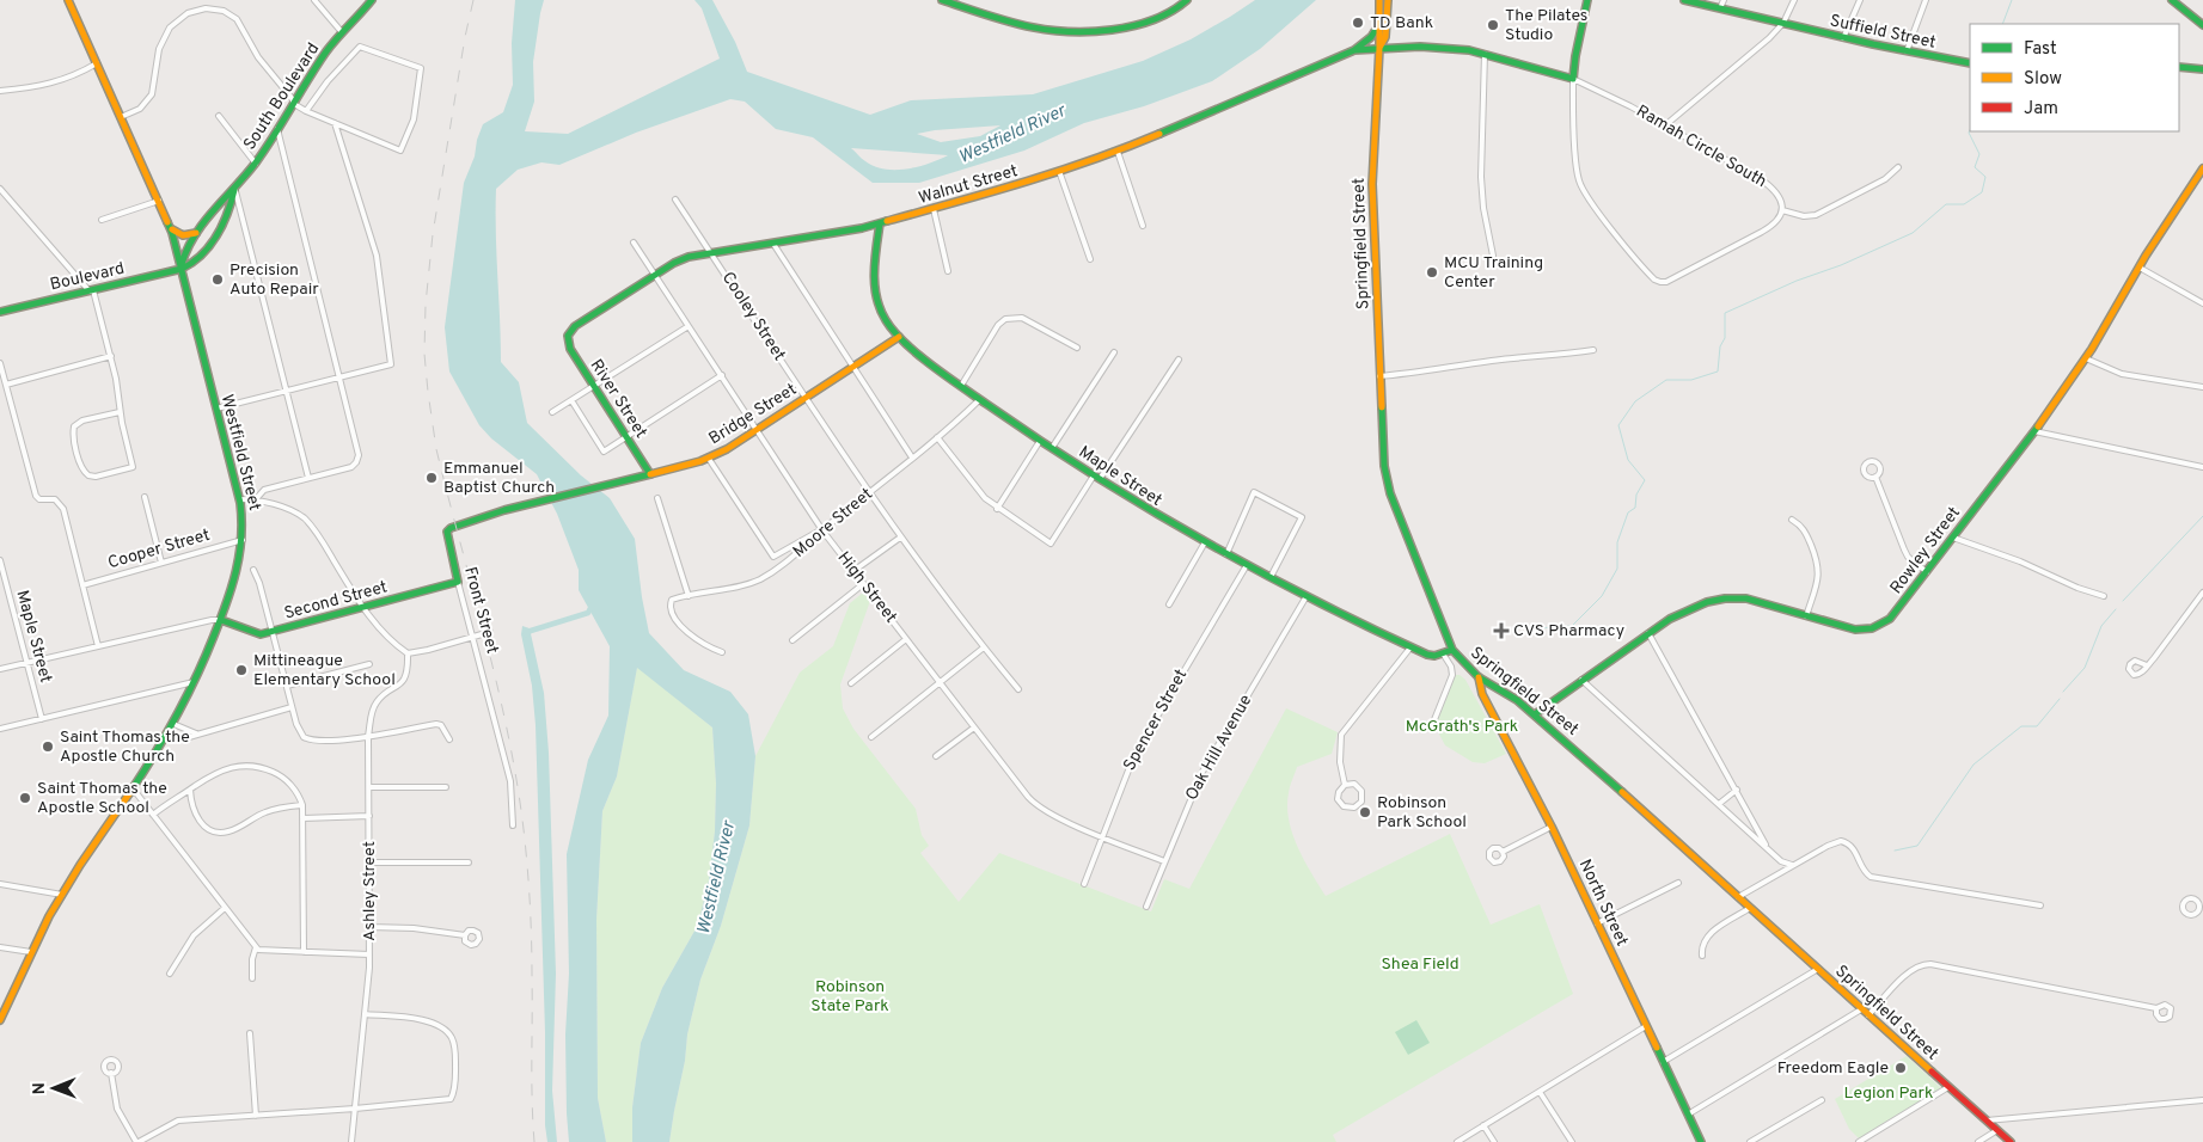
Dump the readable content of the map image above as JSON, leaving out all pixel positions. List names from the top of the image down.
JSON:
{
  "streets": {
    "main road": [
      "Suffield Street",
      "South Boulevard",
      "Walnut Street",
      "Springfield Street",
      "Boulevard",
      "River Street",
      "Bridge Street",
      "Westfield Street",
      "Maple Street",
      "Rowley Street",
      "Second Street",
      "Front Street",
      "North Street"
    ],
    "street": [
      "Ramah Circle South",
      "Cooley Street",
      "Moore Street",
      "Cooper Street",
      "High Street",
      "Spencer Street",
      "Oak Hill Avenue",
      "Ashley Street"
    ]
  },
  "crossings": [
    ["South Boulevard", "Boulevard"],
    ["South Boulevard", "Westfield Street"],
    ["Ramah Circle South", "Walnut Street"],
    ["Walnut Street", "Springfield Street"],
    ["Walnut Street", "Cooley Street"],
    ["Walnut Street", "River Street"],
    ["Walnut Street", "Maple Street"],
    ["Walnut Street", "High Street"],
    ["Springfield Street", "Maple Street"],
    ["Springfield Street", "Rowley Street"],
    ["Springfield Street", "North Street"],
    ["Boulevard", "Westfield Street"],
    ["Cooley Street", "Bridge Street"],
    ["Cooley Street", "Moore Street"],
    ["River Street", "Bridge Street"],
    ["Bridge Street", "Maple Street"],
    ["Bridge Street", "High Street"],
    ["Bridge Street", "Front Street"],
    ["Westfield Street", "Cooper Street"],
    ["Westfield Street", "Second Street"],
    ["Maple Street", "Moore Street"],
    ["Maple Street", "Spencer Street"],
    ["Maple Street", "Oak Hill Avenue"],
    ["Moore Street", "High Street"],
    ["High Street", "Spencer Street"],
    ["High Street", "Oak Hill Avenue"],
    ["Second Street", "Front Street"]
  ],
  "water": ["Westfield River"],
  "parks": [
    "McGrath's Park",
    "Shea Field",
    "Robinson State Park",
    "Legion Park"
  ],
  "places": {
    "other": [
      "TD Bank",
      "The Pilates Studio",
      "MCU Training Center",
      "Precision Auto Repair",
      "Emmanuel Baptist Church",
      "Mittineague Elementary School",
      "Saint Thomas the Apostle Church",
      "Saint Thomas the Apostle School",
      "Robinson Park School",
      "Freedom Eagle"
    ],
    "health": ["CVS Pharmacy"]
  },
  "legend": ["Fast", "Slow", "Jam"],
  "north": "left"
}
